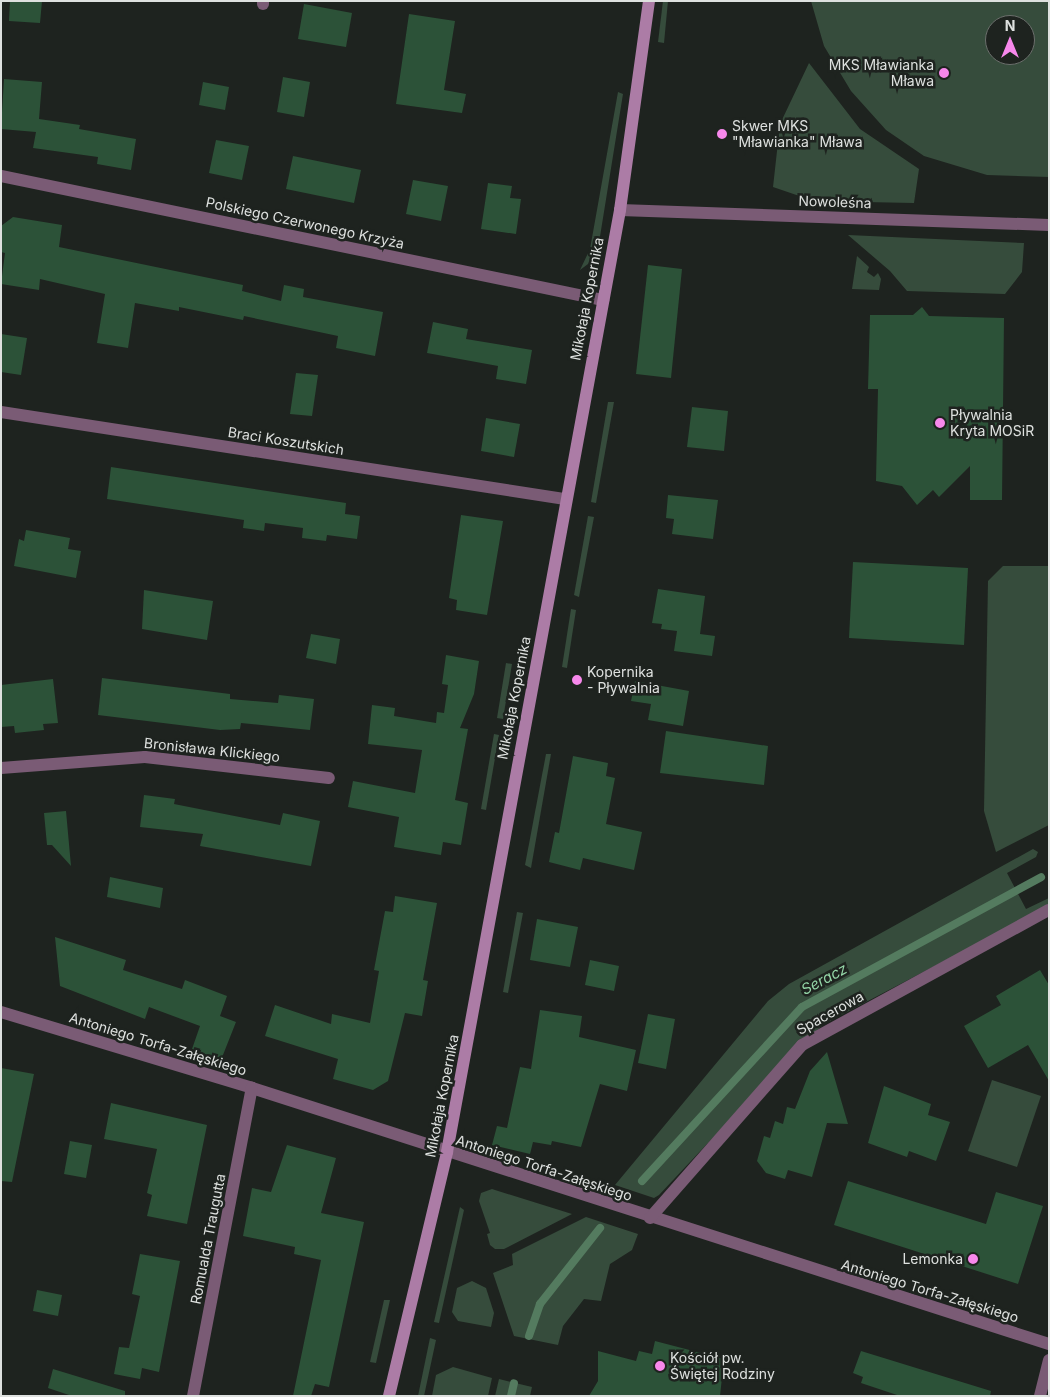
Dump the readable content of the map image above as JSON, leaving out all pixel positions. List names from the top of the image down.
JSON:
{
  "streets": {
    "street": [
      "Nowoleśna",
      "Polskiego Czerwonego Krzyża",
      "Mikołaja Kopernika",
      "Braci Koszutskich",
      "Bronisława Klickiego",
      "Spacerowa",
      "Antoniego Torfa-Załęskiego",
      "Romualda Traugutta"
    ]
  },
  "crossings": [
    ["Nowoleśna", "Mikołaja Kopernika"],
    ["Polskiego Czerwonego Krzyża", "Mikołaja Kopernika"],
    ["Mikołaja Kopernika", "Braci Koszutskich"],
    ["Mikołaja Kopernika", "Antoniego Torfa-Załęskiego"],
    ["Spacerowa", "Antoniego Torfa-Załęskiego"],
    ["Antoniego Torfa-Załęskiego", "Romualda Traugutta"]
  ],
  "water": ["Seracz"],
  "places": [
    "MKS Mławianka Mława",
    "Skwer MKS \"Mławianka\" Mława",
    "Pływalnia Kryta MOSiR",
    "Kopernika - Pływalnia",
    "Lemonka",
    "Kościół pw. Świętej Rodziny"
  ],
  "north": "top"
}
